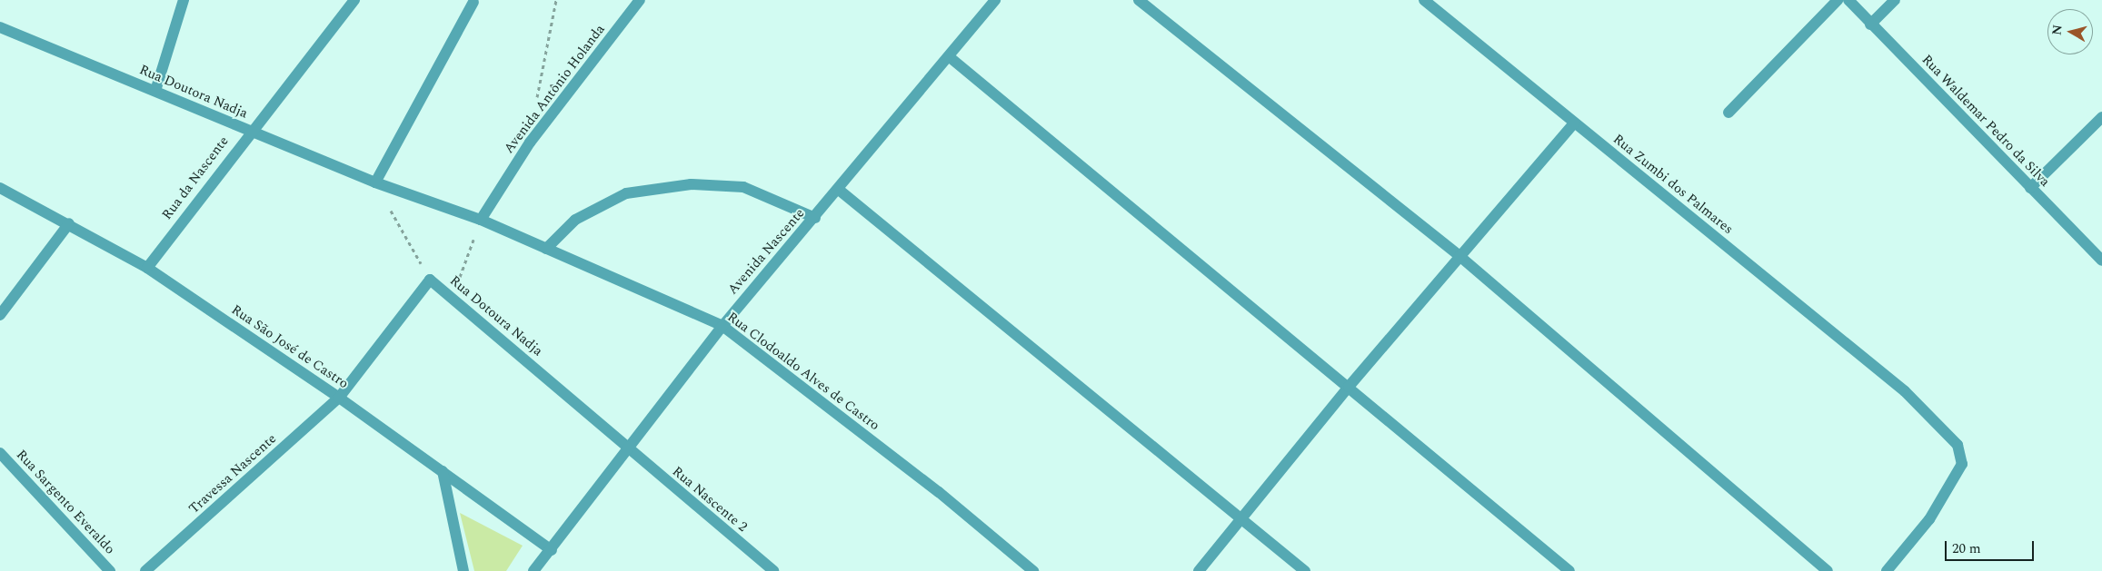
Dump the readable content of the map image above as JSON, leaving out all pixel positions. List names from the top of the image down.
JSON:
{
  "streets": {
    "street": [
      "Avenida Antônio Holanda",
      "Rua Doutora Nadja",
      "Rua Waldemar Pedro da Silva",
      "Rua da Nascente",
      "Rua Zumbi dos Palmares",
      "Avenida Nascente",
      "Rua Dotoura Nadja",
      "Rua São José de Castro",
      "Rua Clodoaldo Alves de Castro",
      "Travessa Nascente",
      "Rua Nascente 2",
      "Rua Sargento Everaldo"
    ]
  },
  "crossings": [
    ["Avenida Antônio Holanda", "Rua Clodoaldo Alves de Castro"],
    ["Rua Doutora Nadja", "Rua da Nascente"],
    ["Rua Doutora Nadja", "Rua Dotoura Nadja"],
    ["Rua Doutora Nadja", "Rua Clodoaldo Alves de Castro"],
    ["Rua da Nascente", "Rua São José de Castro"],
    ["Avenida Nascente", "Rua Dotoura Nadja"],
    ["Avenida Nascente", "Rua São José de Castro"],
    ["Avenida Nascente", "Rua Clodoaldo Alves de Castro"],
    ["Avenida Nascente", "Rua Nascente 2"],
    ["Rua Dotoura Nadja", "Rua Clodoaldo Alves de Castro"],
    ["Rua Dotoura Nadja", "Travessa Nascente"],
    ["Rua Dotoura Nadja", "Rua Nascente 2"],
    ["Rua São José de Castro", "Travessa Nascente"]
  ],
  "scale_bar": "20 m",
  "north": "left"
}
